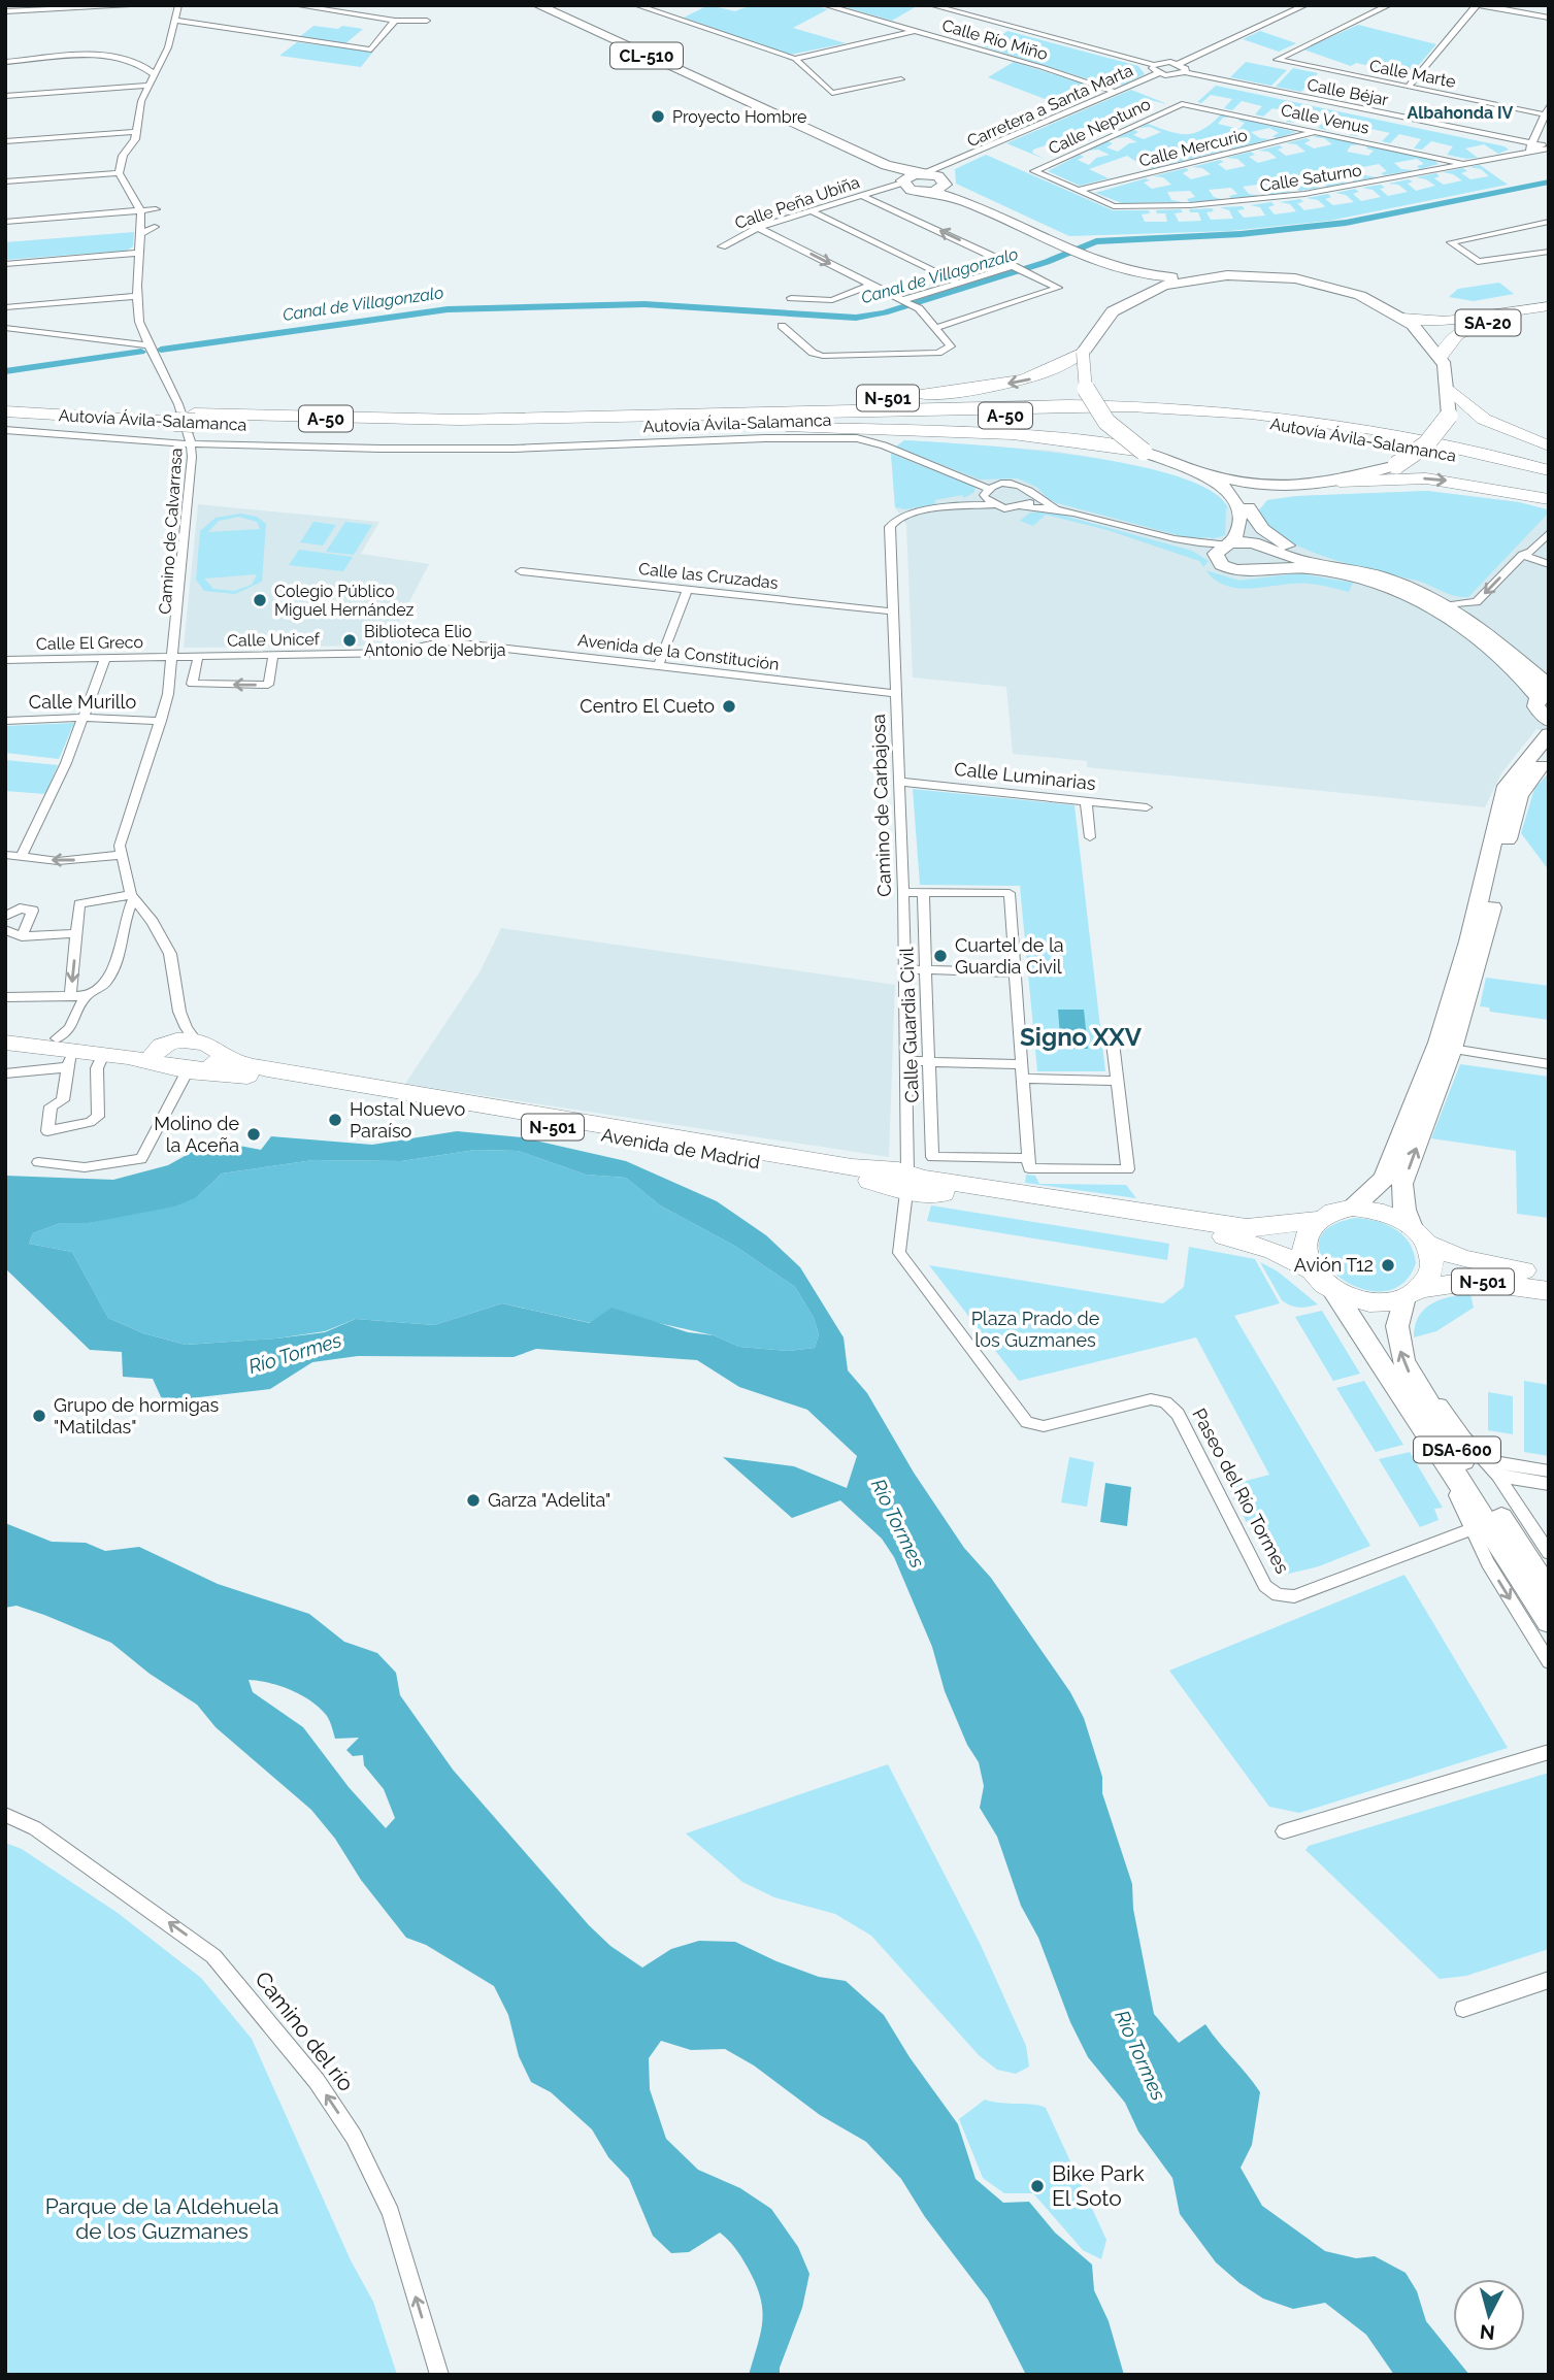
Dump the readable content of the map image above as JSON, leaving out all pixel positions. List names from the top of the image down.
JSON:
{
  "streets": {
    "highway": [
      "SA-20",
      "N-501",
      "A-50",
      "Autovía Ávila-Salamanca",
      "Avenida de Madrid"
    ],
    "main road": ["CL-510", "DSA-600"],
    "street": [
      "Calle Río Miño",
      "Calle Marte",
      "Calle Béjar",
      "Carretera a Santa Marta",
      "Calle Venus",
      "Calle Neptuno",
      "Calle Mercurio",
      "Calle Saturno",
      "Calle Peña Ubiña",
      "Camino de Calvarrasa",
      "Calle las Cruzadas",
      "Calle Unicef",
      "Calle El Greco",
      "Avenida de la Constitución",
      "Calle Murillo",
      "Calle Luminarias",
      "Camino de Carbajosa",
      "Calle Guardia Civil",
      "Paseo del Río Tormes",
      "Camino del río"
    ]
  },
  "crossings": [
    ["Calle Río Miño", "Carretera a Santa Marta"],
    ["CL-510", "Carretera a Santa Marta"],
    ["CL-510", "Calle Peña Ubiña"],
    ["Calle Béjar", "Carretera a Santa Marta"],
    ["Calle Béjar", "Calle Saturno"],
    ["Calle Venus", "Calle Neptuno"],
    ["Calle Venus", "Calle Mercurio"],
    ["Calle Venus", "Calle Saturno"],
    ["Calle Neptuno", "Calle Mercurio"],
    ["Calle Neptuno", "Calle Saturno"],
    ["Calle Mercurio", "Calle Saturno"],
    ["N-501", "Autovía Ávila-Salamanca"],
    ["N-501", "Avenida de Madrid"],
    ["N-501", "DSA-600"],
    ["Camino de Calvarrasa", "Calle Unicef"],
    ["Camino de Calvarrasa", "Calle El Greco"],
    ["Camino de Calvarrasa", "Calle Murillo"],
    ["Calle las Cruzadas", "Camino de Carbajosa"],
    ["Calle Unicef", "Calle El Greco"],
    ["Calle Unicef", "Avenida de la Constitución"],
    ["Avenida de la Constitución", "Camino de Carbajosa"],
    ["Calle Luminarias", "Camino de Carbajosa"],
    ["Camino de Carbajosa", "Calle Guardia Civil"],
    ["Camino de Carbajosa", "Avenida de Madrid"],
    ["Camino de Carbajosa", "Paseo del Río Tormes"],
    ["Calle Guardia Civil", "Avenida de Madrid"],
    ["Calle Guardia Civil", "Paseo del Río Tormes"],
    ["Avenida de Madrid", "DSA-600"],
    ["Avenida de Madrid", "Paseo del Río Tormes"]
  ],
  "one_way": ["Camino del río"],
  "districts": ["Albahonda IV", "Signo XXV"],
  "water": ["Canal de Villagonzalo", "Río Tormes"],
  "parks": ["Plaza Prado de los Guzmanes", "Parque de la Aldehuela de los Guzmanes"],
  "places": [
    "Proyecto Hombre",
    "Colegio Público Miguel Hernández",
    "Biblioteca Elio Antonio de Nebrija",
    "Centro El Cueto",
    "Cuartel de la Guardia Civil",
    "Hostal Nuevo Paraíso",
    "Molino de la Aceña",
    "Avión T12",
    "Grupo de hormigas \"Matildas\"",
    "Garza \"Adelita\"",
    "Bike Park El Soto"
  ],
  "north": "bottom"
}
